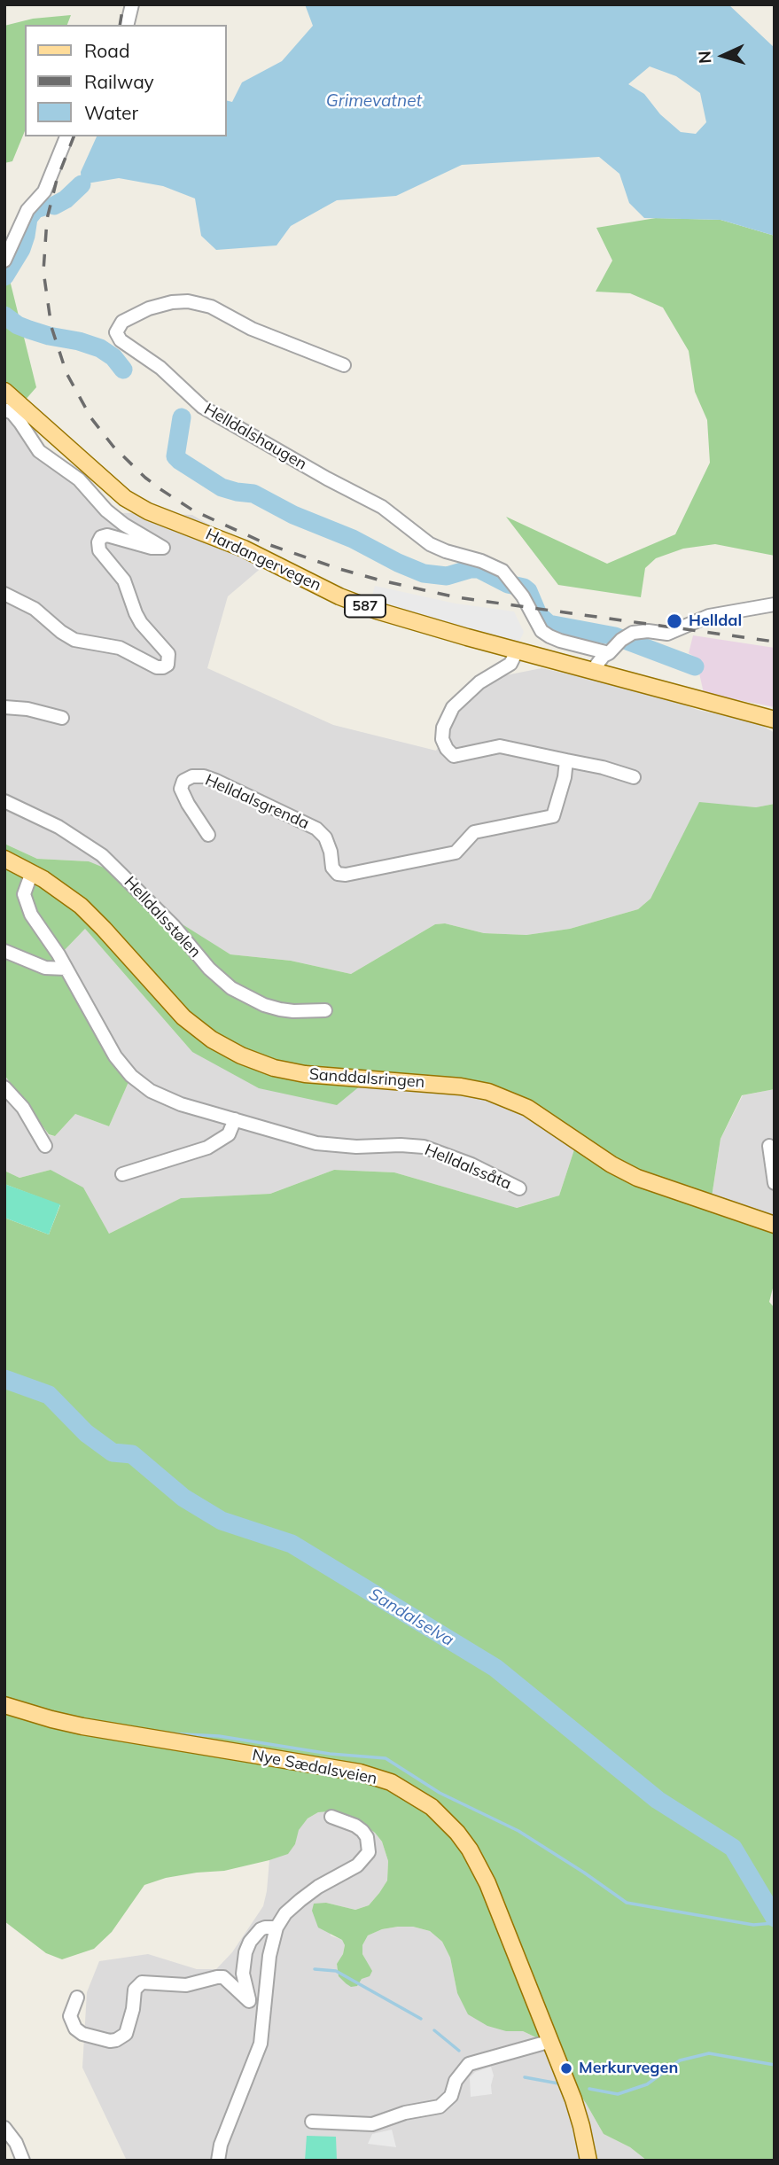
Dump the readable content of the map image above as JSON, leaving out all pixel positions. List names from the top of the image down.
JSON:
{
  "streets": {
    "main road": [
      "Hardangervegen",
      "587",
      "Sanddalsringen",
      "Nye Sædalsveien"
    ],
    "street": [
      "Helldalshaugen",
      "Helldalsgrenda",
      "Helldalsstølen",
      "Helldalssåta"
    ]
  },
  "crossings": [
    ["Sanddalsringen", "Helldalssåta"]
  ],
  "water": ["Grimevatnet", "Sandalselva"],
  "places": ["Helldal", "Merkurvegen"],
  "legend": ["Road", "Railway", "Water"],
  "north": "left"
}
